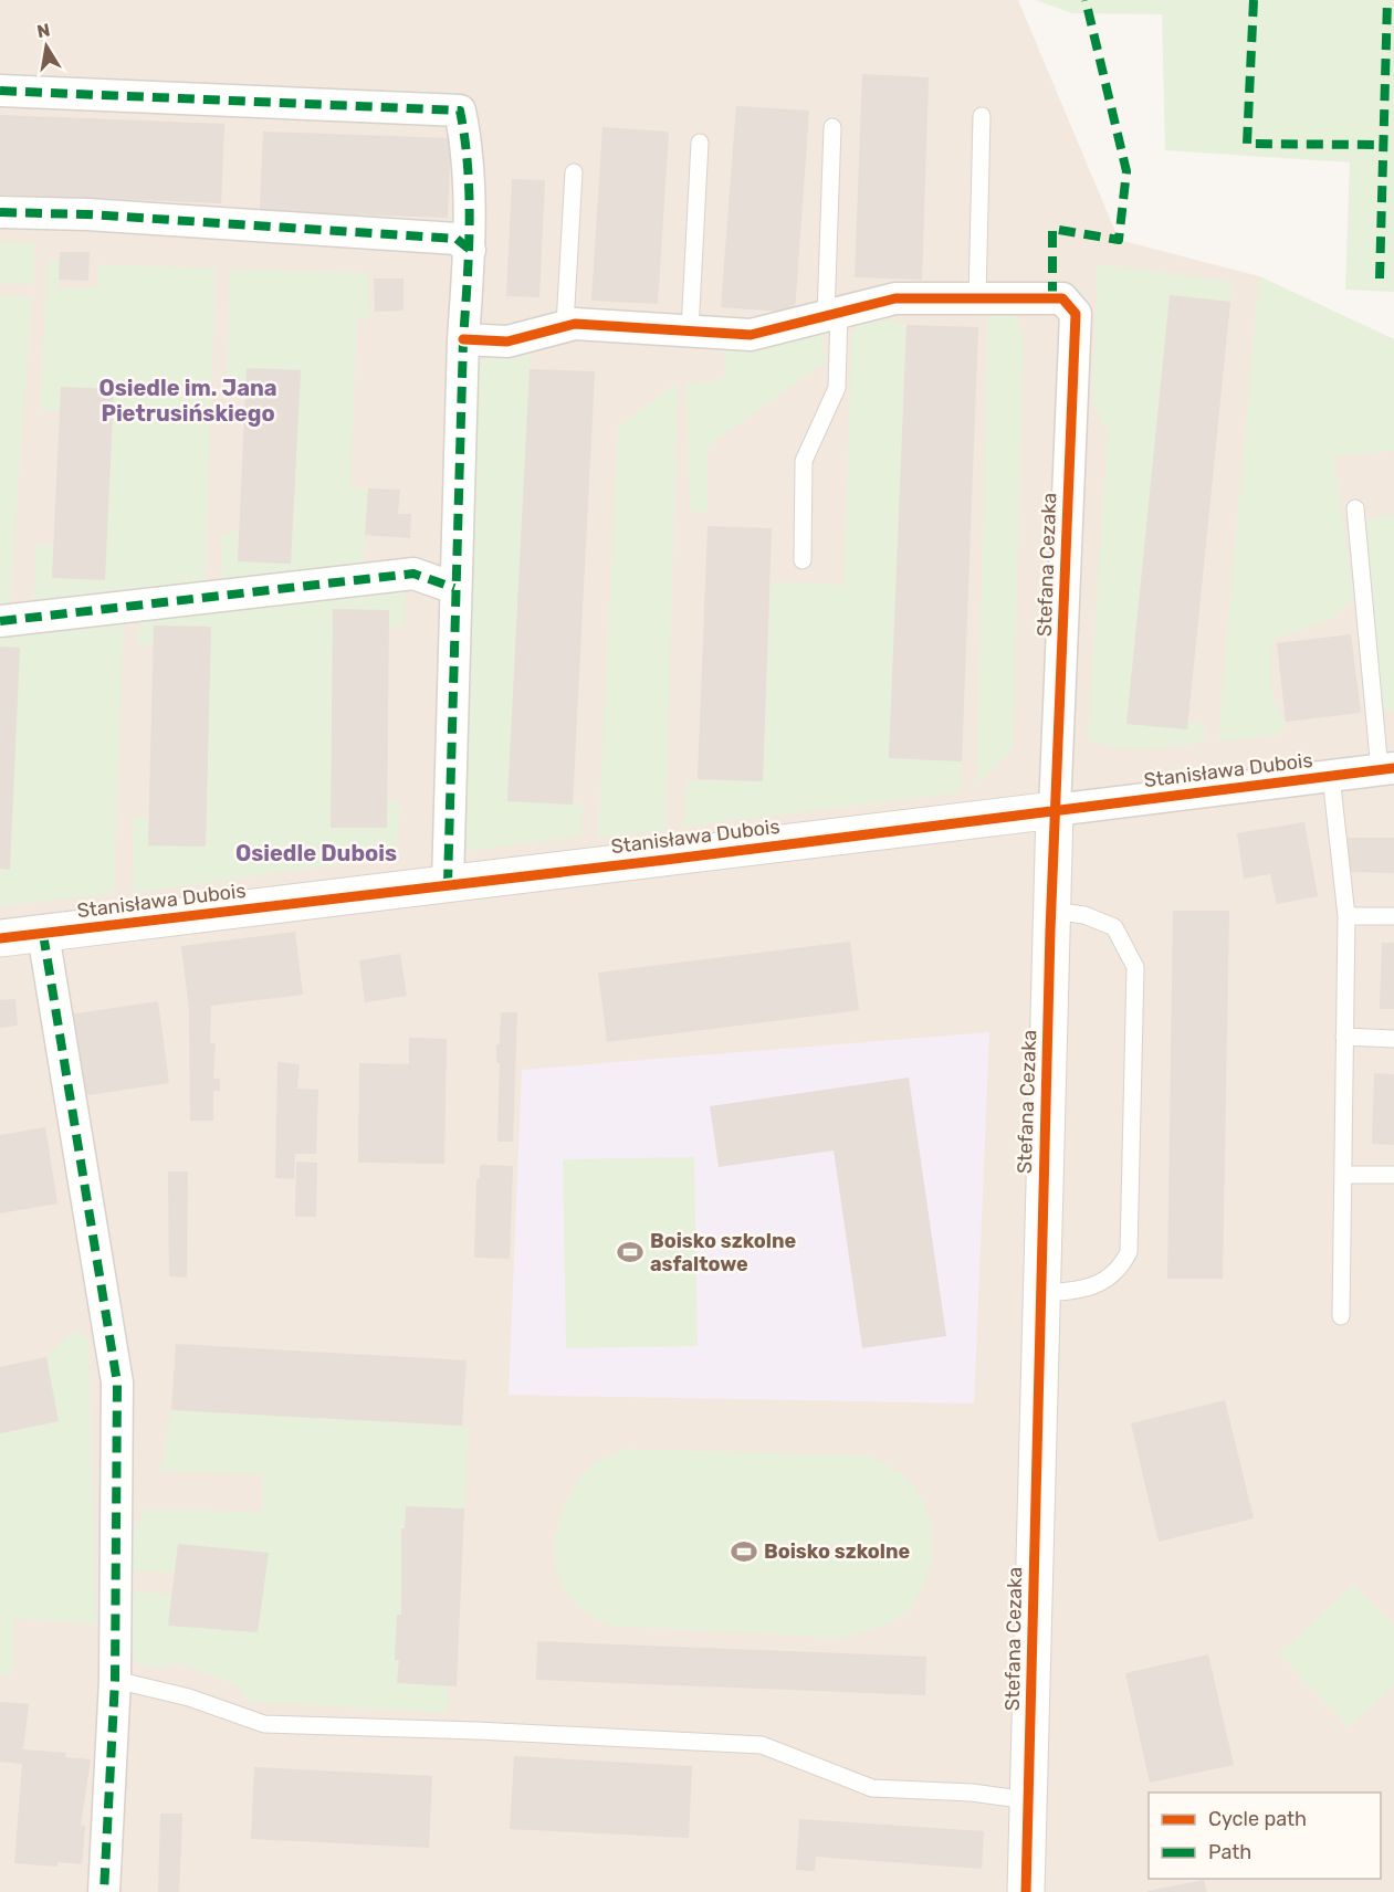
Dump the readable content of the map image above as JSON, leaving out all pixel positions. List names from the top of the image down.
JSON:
{
  "streets": {
    "street": ["Stefana Cezaka", "Stanisława Dubois"]
  },
  "crossings": [
    ["Stefana Cezaka", "Stanisława Dubois"]
  ],
  "districts": ["Osiedle im. Jana Pietrusińskiego", "Osiedle Dubois"],
  "places": {
    "sports": ["Boisko szkolne asfaltowe", "Boisko szkolne"]
  },
  "legend": ["Cycle path", "Path"],
  "north": "top"
}
